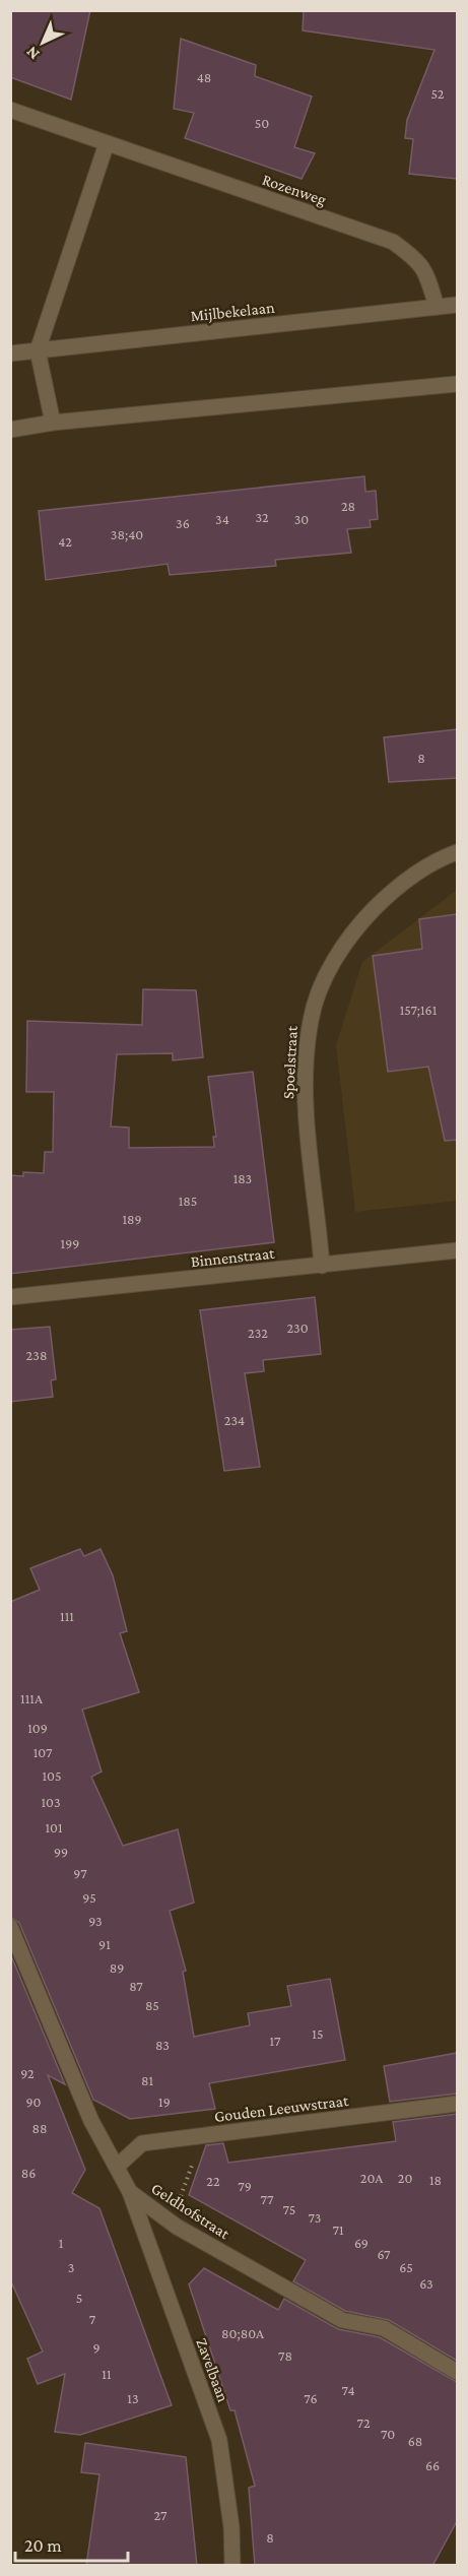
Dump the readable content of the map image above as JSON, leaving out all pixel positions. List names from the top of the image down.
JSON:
{
  "streets": {
    "street": [
      "Rozenweg",
      "Mijlbekelaan",
      "Spoelstraat",
      "Binnenstraat",
      "Gouden Leeuwstraat",
      "Geldhofstraat",
      "Zavelbaan"
    ]
  },
  "crossings": [
    ["Rozenweg", "Mijlbekelaan"],
    ["Spoelstraat", "Binnenstraat"],
    ["Gouden Leeuwstraat", "Geldhofstraat"],
    ["Geldhofstraat", "Zavelbaan"]
  ],
  "house_numbers": [
    "48",
    "52",
    "50",
    "28",
    "32",
    "34",
    "30",
    "36",
    "38;40",
    "42",
    "8",
    "157;161",
    "183",
    "185",
    "189",
    "199",
    "230",
    "232",
    "238",
    "234",
    "111",
    "111A",
    "109",
    "107",
    "105",
    "103",
    "101",
    "99",
    "97",
    "95",
    "93",
    "91",
    "89",
    "87",
    "85",
    "15",
    "17",
    "83",
    "92",
    "81",
    "90",
    "19",
    "88",
    "86",
    "20A",
    "20",
    "18",
    "22",
    "79",
    "77",
    "75",
    "73",
    "71",
    "1",
    "69",
    "67",
    "3",
    "65",
    "63",
    "5",
    "7",
    "80;80A",
    "9",
    "78",
    "11",
    "74",
    "13",
    "76",
    "72",
    "70",
    "68",
    "66",
    "27",
    "8"
  ],
  "scale_bar": "20 m",
  "north": "bottom left"
}
